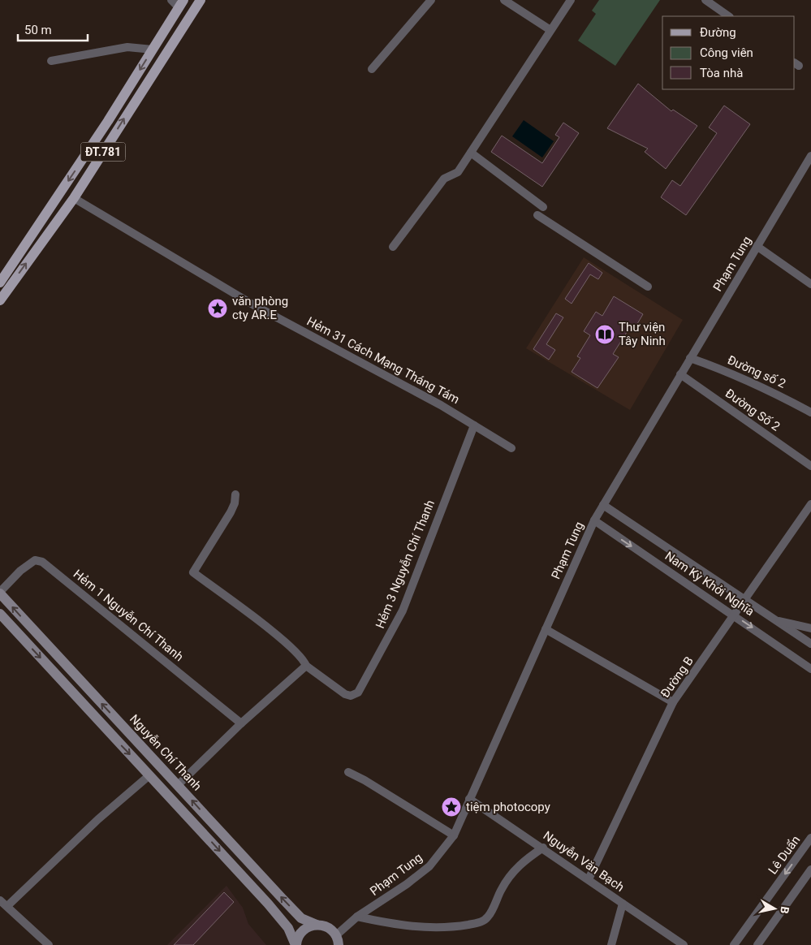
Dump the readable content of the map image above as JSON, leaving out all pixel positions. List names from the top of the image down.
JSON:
{
  "streets": {
    "main road": ["ĐT.781"],
    "street": [
      "Phạm Tung",
      "Hẻm 31 Cách Mạng Tháng Tám",
      "Đường số 2",
      "Đường Số 2",
      "Hẻm 3 Nguyễn Chí Thanh",
      "Nam Kỳ Khởi Nghĩa",
      "Hẻm 1 Nguyễn Chí Thanh",
      "Đường B",
      "Nguyễn Chí Thanh",
      "Lê Duẩn",
      "Nguyễn Văn Bạch"
    ]
  },
  "crossings": [
    ["ĐT.781", "Hẻm 31 Cách Mạng Tháng Tám"],
    ["Phạm Tung", "Đường số 2"],
    ["Phạm Tung", "Đường Số 2"],
    ["Phạm Tung", "Nam Kỳ Khởi Nghĩa"],
    ["Phạm Tung", "Nguyễn Chí Thanh"],
    ["Phạm Tung", "Nguyễn Văn Bạch"],
    ["Hẻm 31 Cách Mạng Tháng Tám", "Hẻm 3 Nguyễn Chí Thanh"],
    ["Nam Kỳ Khởi Nghĩa", "Đường B"],
    ["Hẻm 1 Nguyễn Chí Thanh", "Nguyễn Chí Thanh"],
    ["Đường B", "Nguyễn Văn Bạch"]
  ],
  "places": {
    "place": ["văn phòng cty AR.E", "tiệm photocopy"],
    "library": ["Thư viện Tây Ninh"]
  },
  "legend": ["Đường", "Công viên", "Tòa nhà"],
  "scale_bar": "50 m",
  "north": "right"
}
